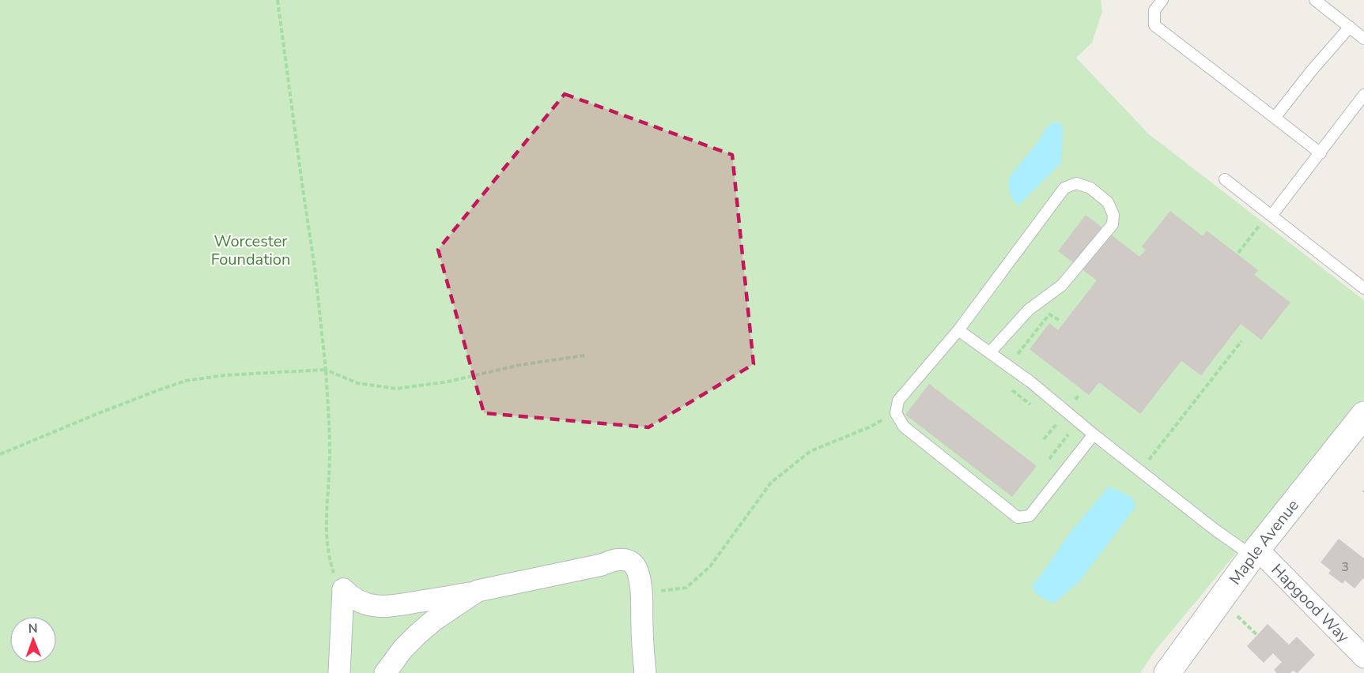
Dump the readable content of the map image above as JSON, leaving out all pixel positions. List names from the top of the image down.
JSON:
{
  "streets": {
    "main road": ["Maple Avenue"],
    "street": ["Hapgood Way"]
  },
  "crossings": [
    ["Maple Avenue", "Hapgood Way"]
  ],
  "parks": ["Worcester Foundation"],
  "house_numbers": ["3"],
  "north": "top"
}
